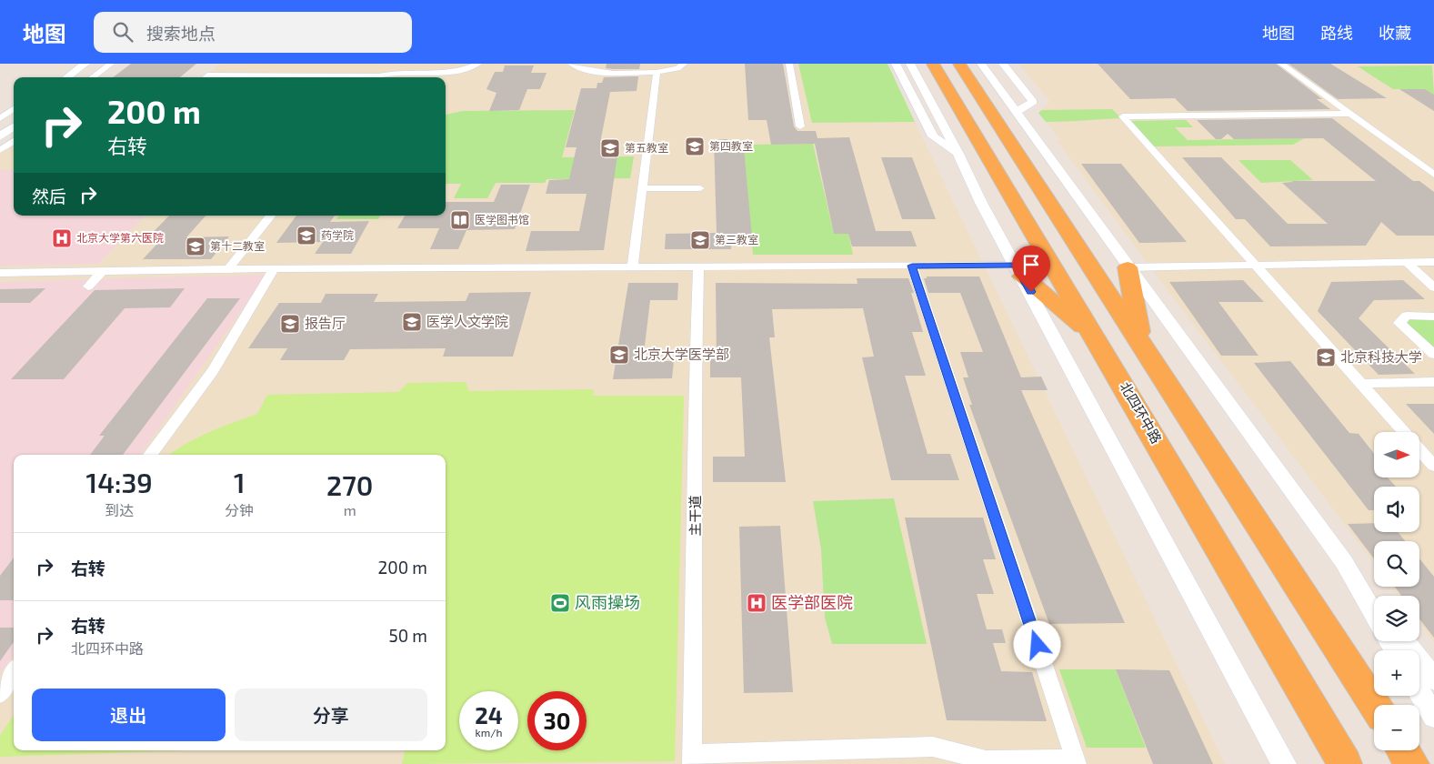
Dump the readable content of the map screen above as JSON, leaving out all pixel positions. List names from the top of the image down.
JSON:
{
  "streets": {
    "highway": ["北四环中路"],
    "street": ["主干道"]
  },
  "places": {
    "school or university": [
      "第四教室",
      "第五教室",
      "药学院",
      "第三教室",
      "第十二教室",
      "医学人文学院",
      "报告厅",
      "北京大学医学部",
      "北京科技大学"
    ],
    "library": ["医学图书馆"],
    "hospital": ["北京大学第六医院", "医学部医院"],
    "sports": ["风雨操场"]
  },
  "north": "right",
  "page": {
    "header": "地图",
    "search": "搜索地点",
    "nav": ["地图", "路线", "收藏"],
    "turn": ["200 m", "右转"],
    "then": "然后",
    "map_buttons": ["+", "−"],
    "eta": [
      "14:39",
      "到达",
      "1",
      "分钟",
      "270",
      "m"
    ],
    "list": [
      {
        "name": "右转",
        "value": "200 m"
      },
      {
        "name": "右转",
        "note": "北四环中路",
        "value": "50 m"
      }
    ],
    "buttons": ["退出", "分享"],
    "speed": "24 km/h",
    "limit": "30"
  }
}
